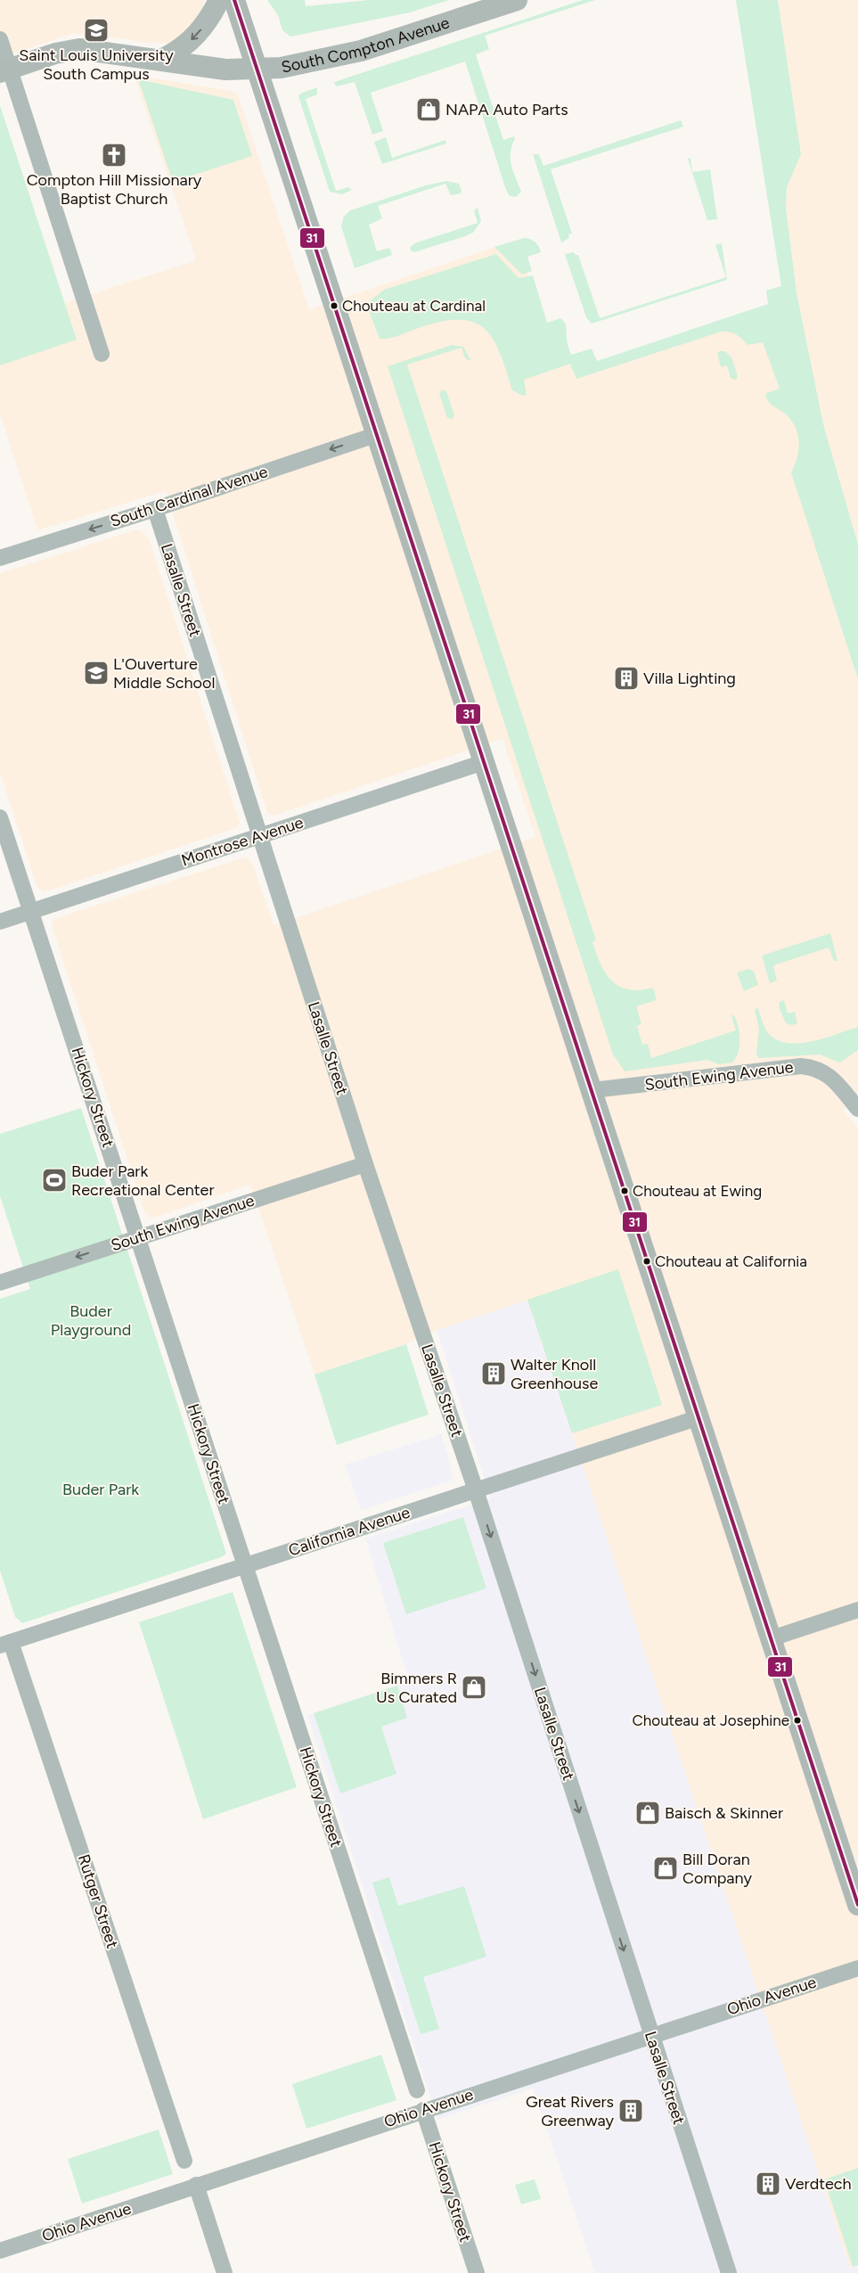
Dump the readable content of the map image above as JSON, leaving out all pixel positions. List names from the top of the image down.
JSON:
{
  "streets": {
    "main road": ["South Compton Avenue"],
    "street": [
      "South Cardinal Avenue",
      "Lasalle Street",
      "Montrose Avenue",
      "South Ewing Avenue",
      "Hickory Street",
      "California Avenue",
      "Rutger Street",
      "Ohio Avenue"
    ]
  },
  "crossings": [
    ["South Cardinal Avenue", "Lasalle Street"],
    ["Lasalle Street", "Montrose Avenue"],
    ["Lasalle Street", "South Ewing Avenue"],
    ["Lasalle Street", "California Avenue"],
    ["Lasalle Street", "Ohio Avenue"],
    ["Montrose Avenue", "Hickory Street"],
    ["South Ewing Avenue", "Hickory Street"],
    ["Hickory Street", "California Avenue"],
    ["Hickory Street", "Ohio Avenue"],
    ["California Avenue", "Rutger Street"]
  ],
  "one_way": ["South Cardinal Avenue"],
  "parks": ["Buder Playground", "Buder Park"],
  "places": {
    "school or university": ["Saint Louis University South Campus", "L'Ouverture Middle School"],
    "shop": [
      "NAPA Auto Parts",
      "Bimmers R Us Curated",
      "Baisch & Skinner",
      "Bill Doran Company"
    ],
    "church": ["Compton Hill Missionary Baptist Church"],
    "other": [
      "Chouteau at Cardinal",
      "Chouteau at Ewing",
      "Chouteau at California",
      "Chouteau at Josephine"
    ],
    "building": [
      "Villa Lighting",
      "Walter Knoll Greenhouse",
      "Great Rivers Greenway",
      "Verdtech"
    ],
    "sports": ["Buder Park Recreational Center"]
  },
  "lines": ["transit line 31"]
}
